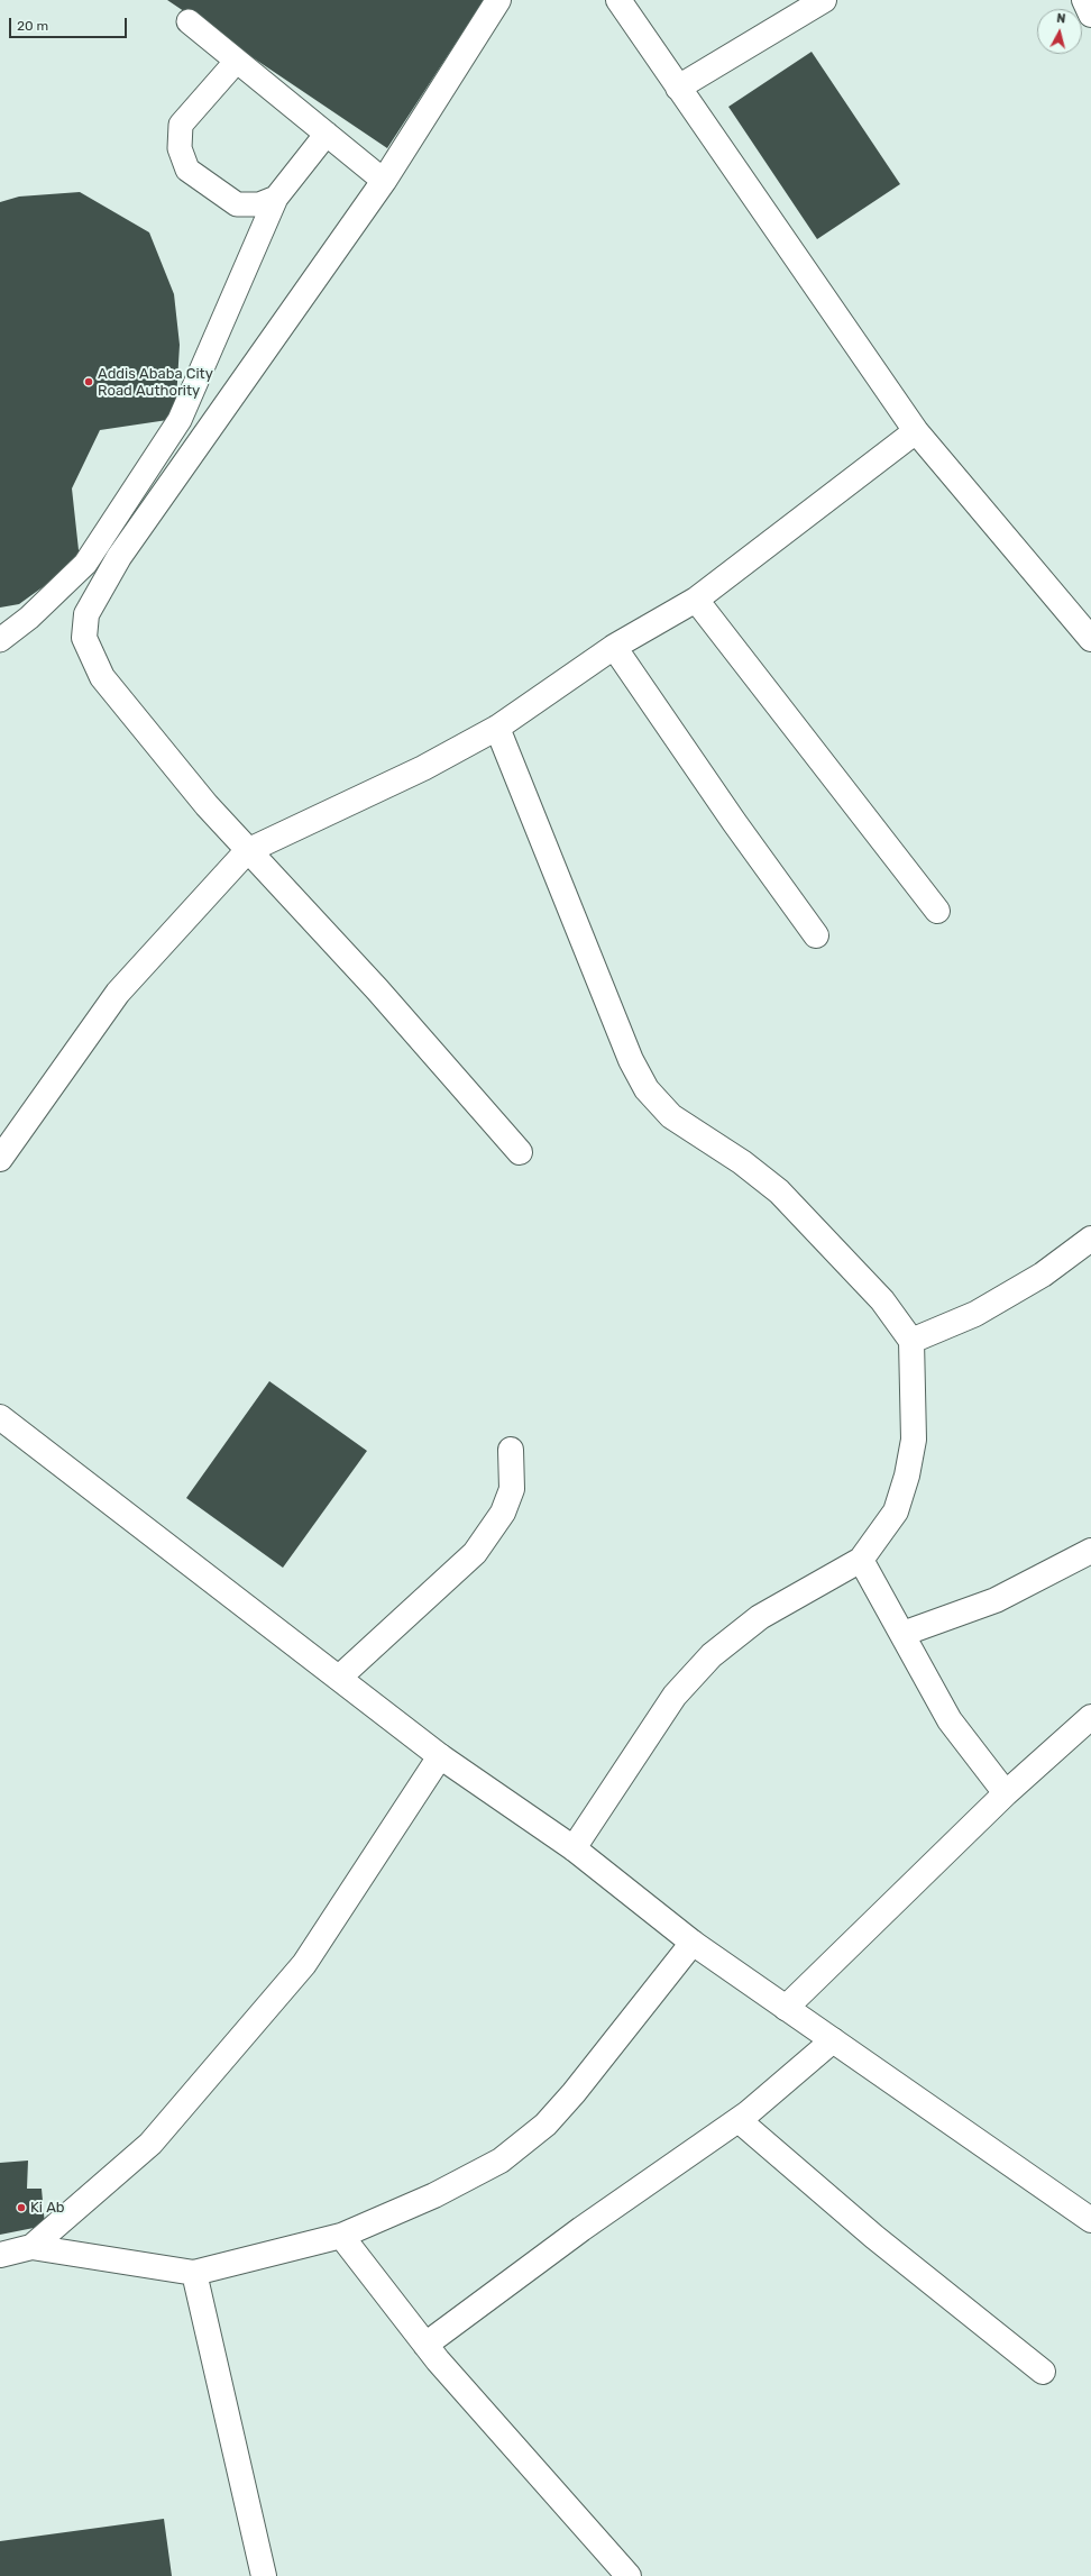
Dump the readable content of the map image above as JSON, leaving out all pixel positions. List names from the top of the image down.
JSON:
{
  "places": ["Addis Ababa City Road Authority", "Ki Ab"],
  "scale_bar": "20 m",
  "north": "top"
}
